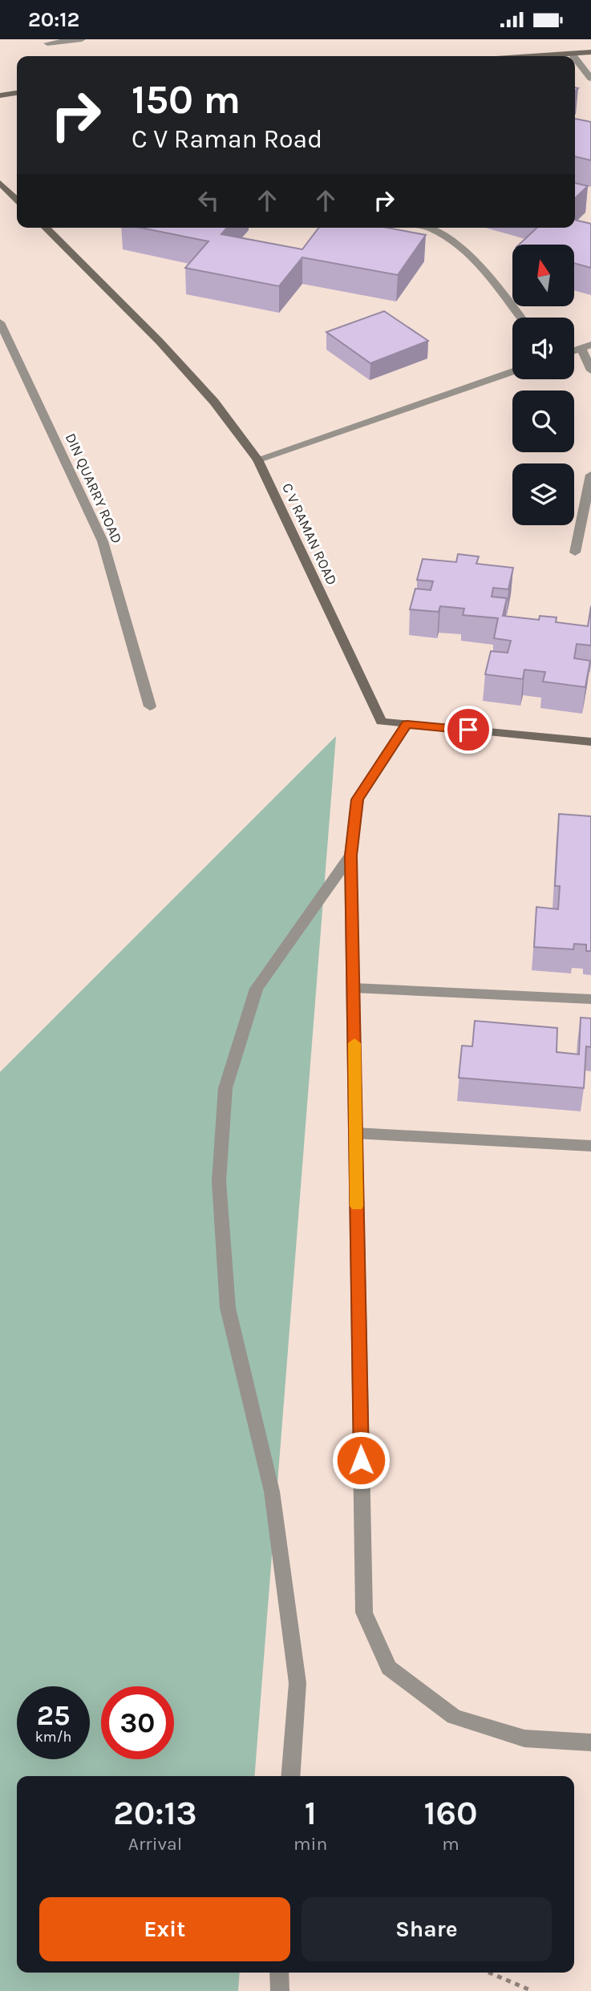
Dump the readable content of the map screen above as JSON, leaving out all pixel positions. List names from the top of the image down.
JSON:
{
  "streets": {
    "street": ["DIN QUARRY ROAD", "C V RAMAN ROAD"]
  },
  "north": "top",
  "page": {
    "status": "20:12",
    "turn": ["150 m", "C V Raman Road"],
    "speed": "25 km/h",
    "limit": "30",
    "eta": [
      "20:13",
      "Arrival",
      "1",
      "min",
      "160",
      "m"
    ],
    "buttons": ["Exit", "Share"]
  }
}
